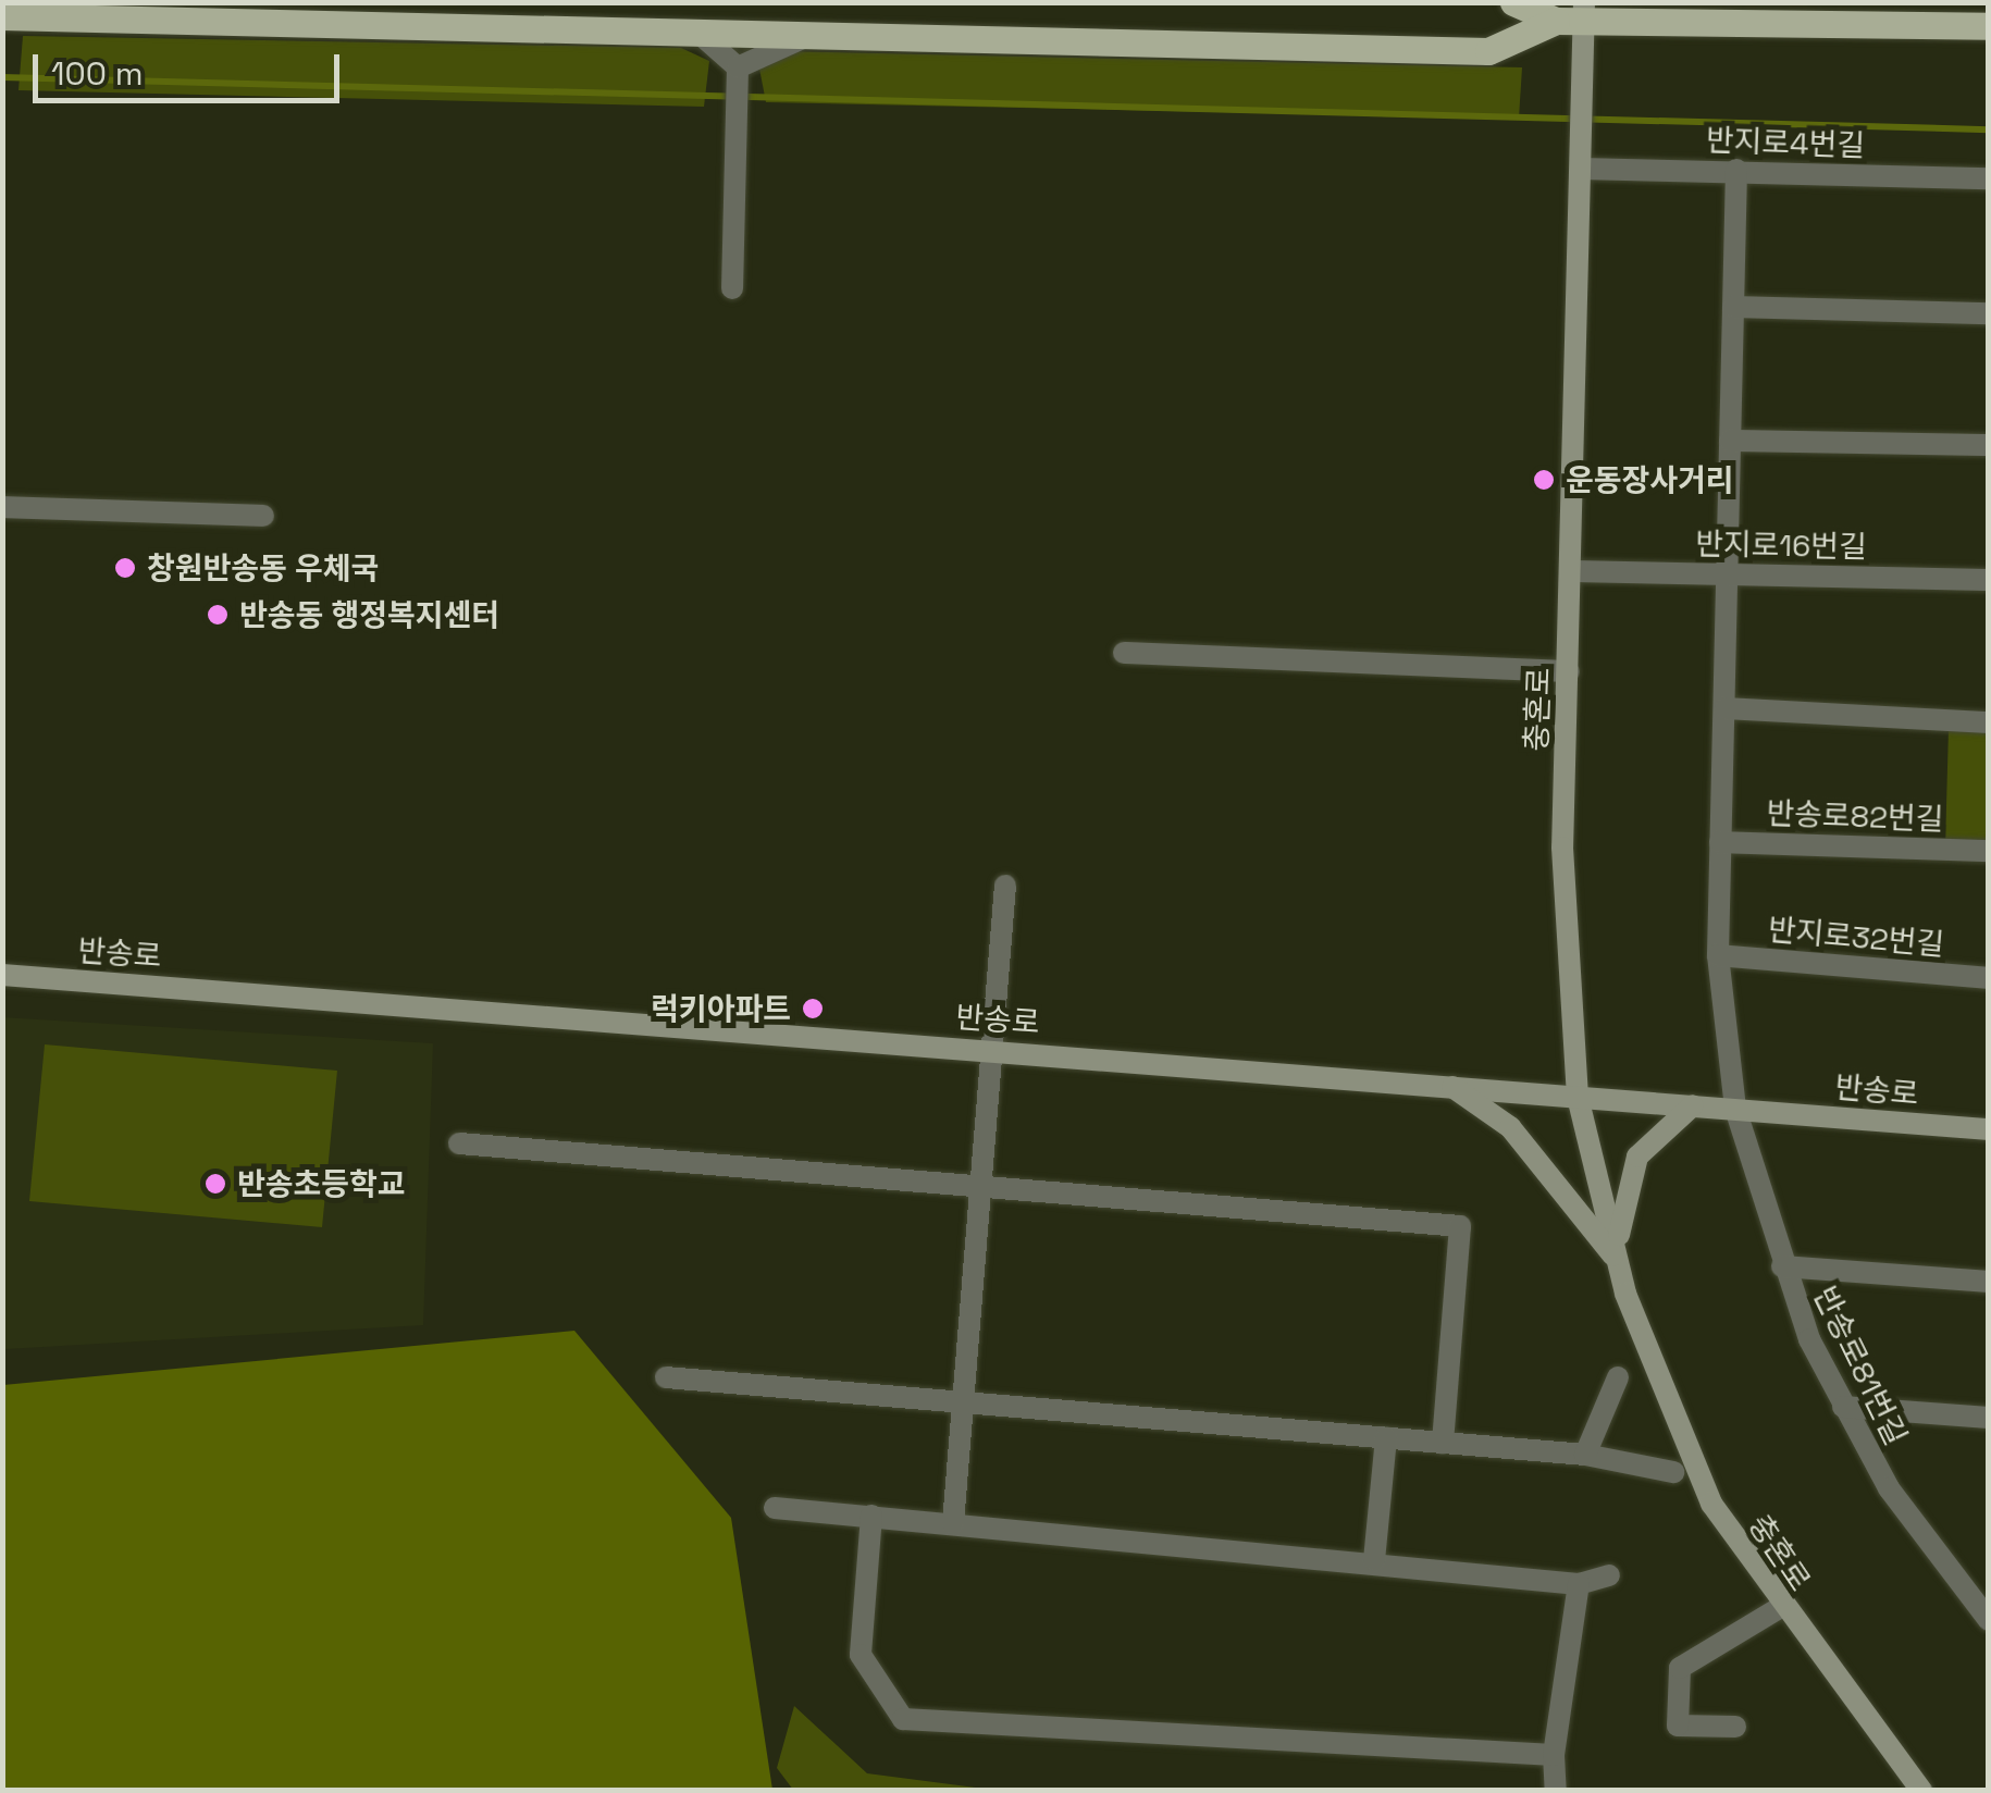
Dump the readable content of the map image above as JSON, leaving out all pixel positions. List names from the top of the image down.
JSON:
{
  "streets": {
    "main road": ["충혼로", "반송로"],
    "street": [
      "반지로4번길",
      "반지로16번길",
      "반송로82번길",
      "반지로32번길",
      "반송로81번길"
    ]
  },
  "crossings": [
    ["반지로4번길", "충혼로"],
    ["반지로16번길", "충혼로"],
    ["충혼로", "반송로"],
    ["반송로", "반송로81번길"]
  ],
  "places": [
    "운동장사거리",
    "창원반송동 우체국",
    "반송동 행정복지센터",
    "럭키아파트",
    "반송초등학교"
  ],
  "scale_bar": "100 m"
}
